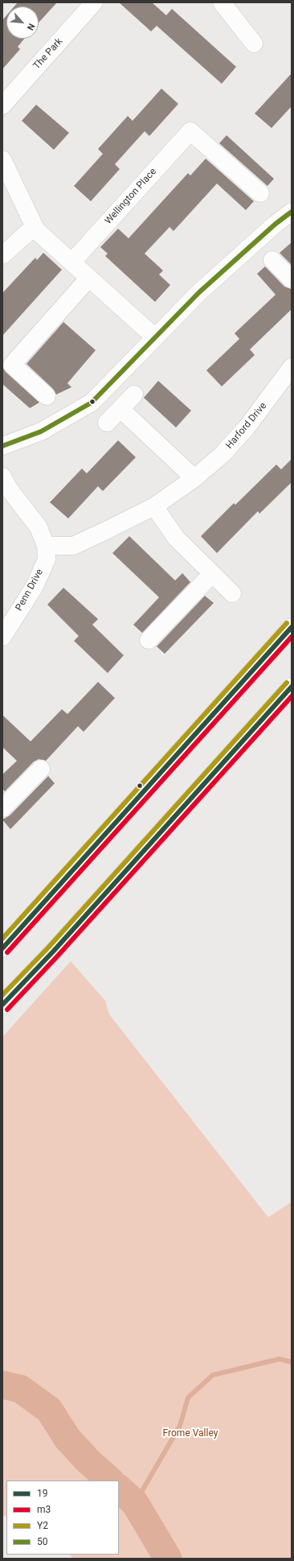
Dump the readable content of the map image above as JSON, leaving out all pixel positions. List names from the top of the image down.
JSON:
{
  "streets": {
    "main road": [
      "The Park",
      "Wellington Place",
      "Harford Drive",
      "Penn Drive"
    ]
  },
  "crossings": [
    ["Harford Drive", "Penn Drive"]
  ],
  "parks": ["Frome Valley"],
  "lines": [
    "transit line 50",
    "transit line Y2",
    "transit line 19",
    "transit line m3"
  ],
  "legend": [
    "19",
    "m3",
    "Y2",
    "50"
  ],
  "north": "bottom right"
}
